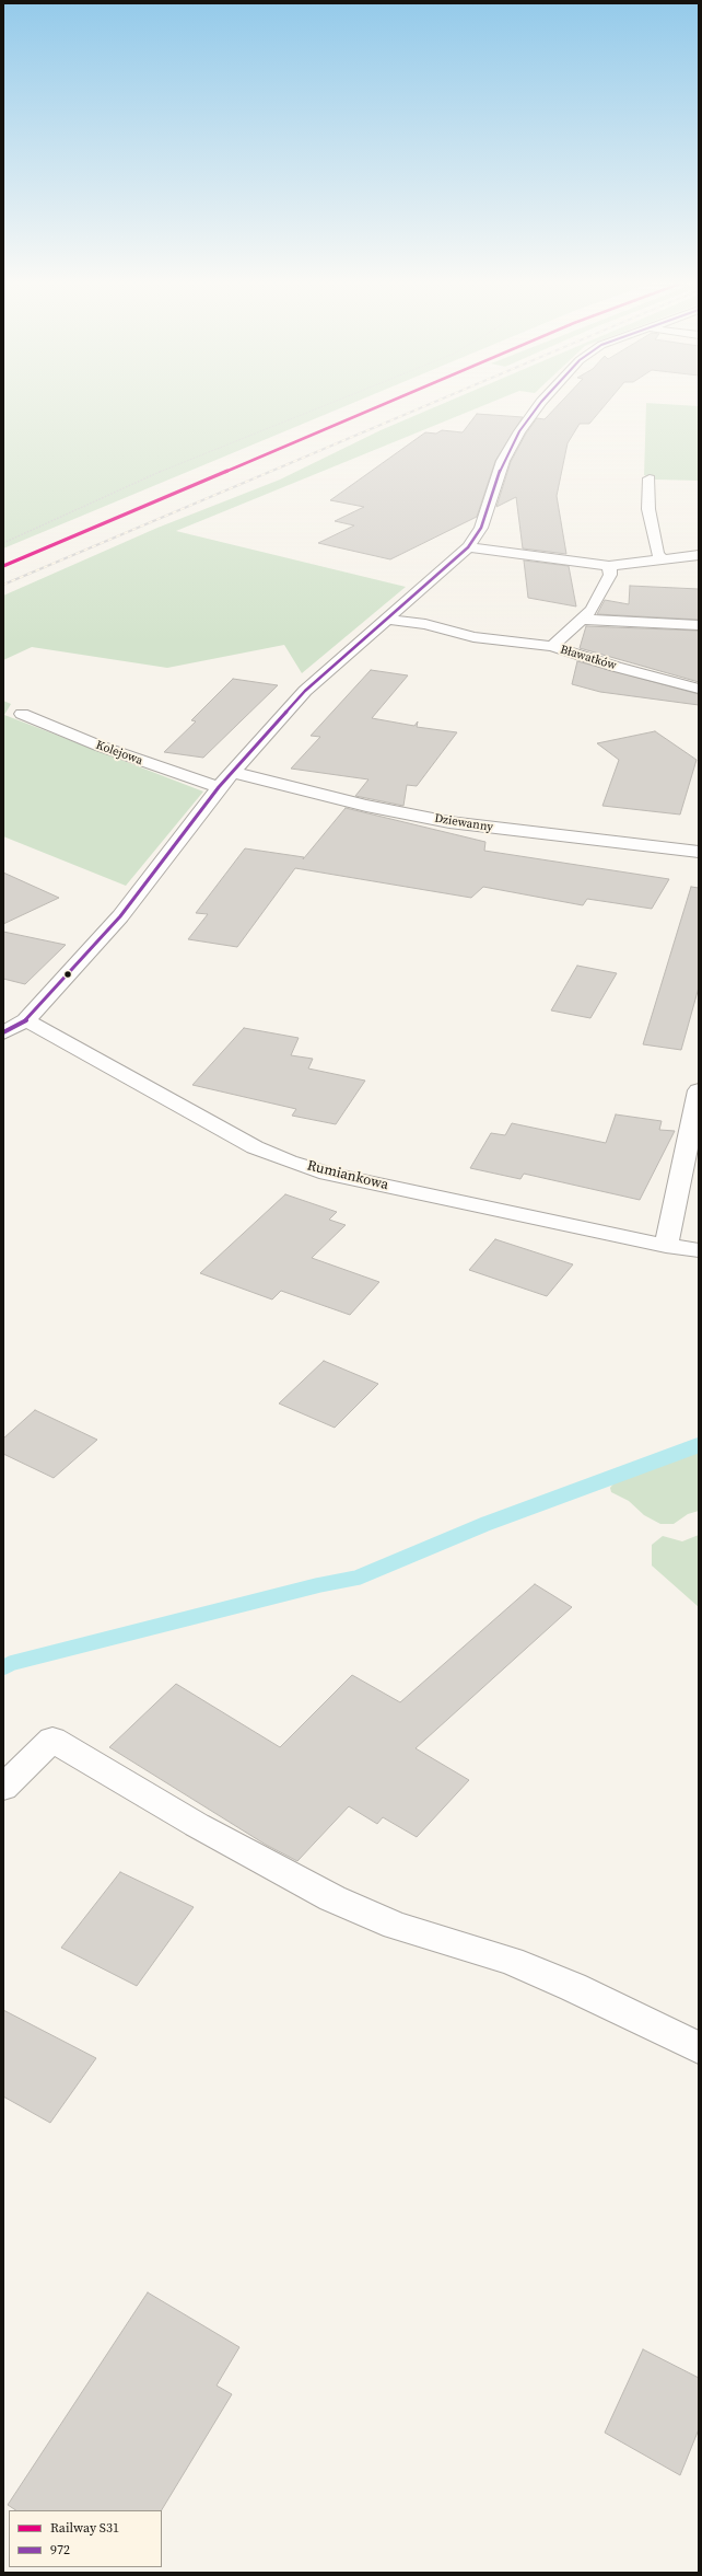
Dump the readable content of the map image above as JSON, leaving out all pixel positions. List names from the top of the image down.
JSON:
{
  "streets": {
    "street": [
      "Bławatków",
      "Kolejowa",
      "Dziewanny",
      "Rumiankowa"
    ]
  },
  "lines": ["rail line S31", "transit line 972"],
  "legend": ["Railway S31", "972"]
}
